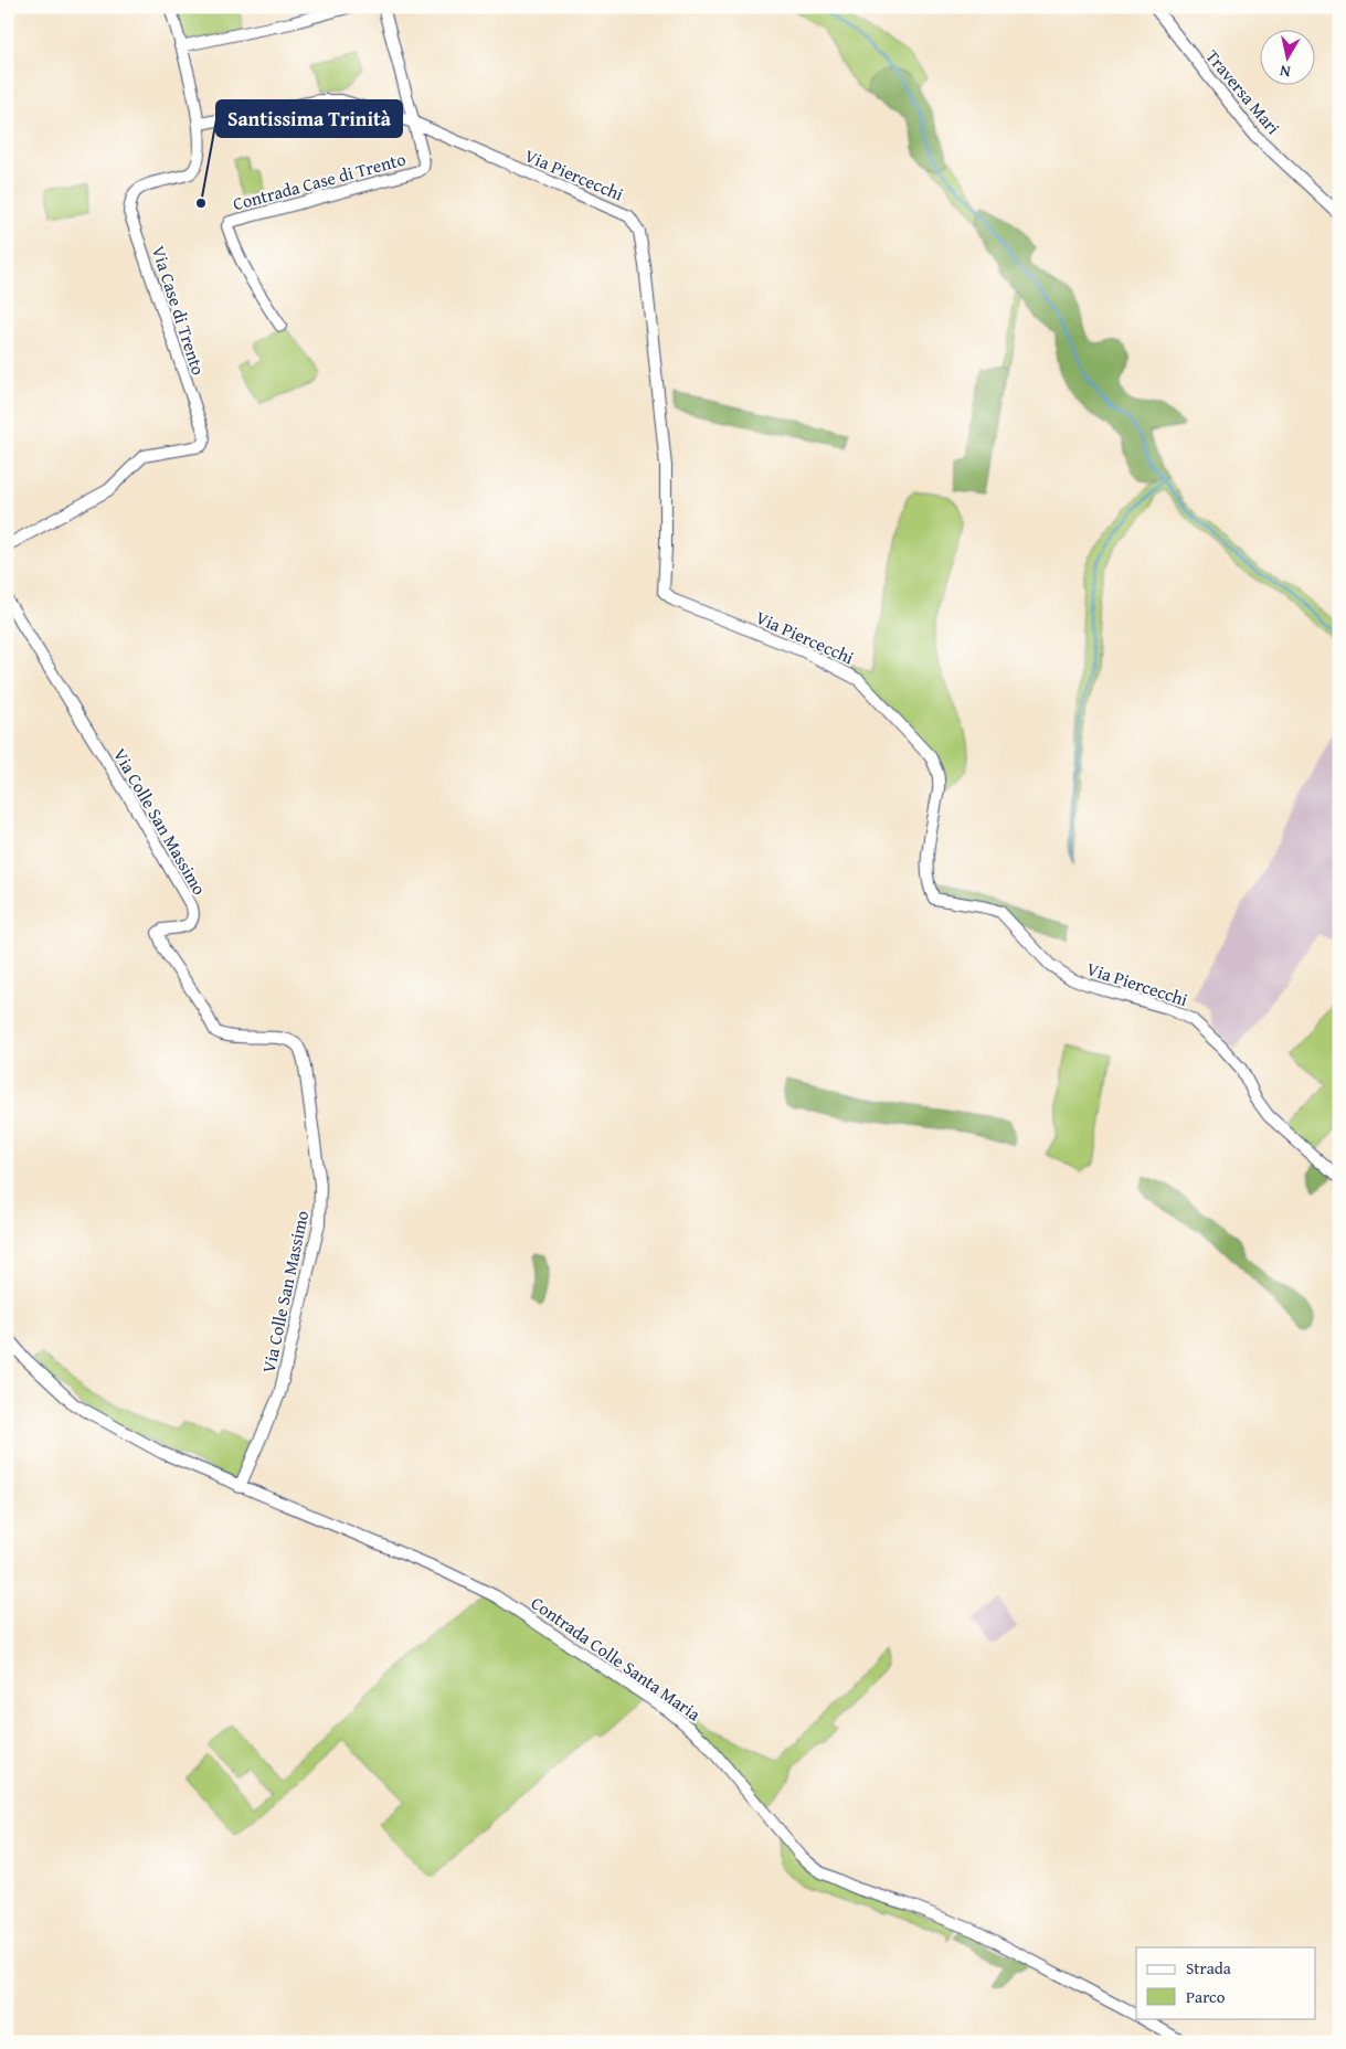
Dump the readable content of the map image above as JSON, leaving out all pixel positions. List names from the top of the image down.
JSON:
{
  "streets": {
    "street": [
      "Traversa Mari",
      "Via Piercecchi",
      "Contrada Case di Trento",
      "Via Case di Trento",
      "Via Colle San Massimo",
      "Contrada Colle Santa Maria"
    ]
  },
  "crossings": [
    ["Via Piercecchi", "Contrada Case di Trento"],
    ["Via Piercecchi", "Via Case di Trento"],
    ["Via Colle San Massimo", "Contrada Colle Santa Maria"]
  ],
  "places": ["Santissima Trinità"],
  "legend": ["Strada", "Parco"],
  "north": "bottom"
}
